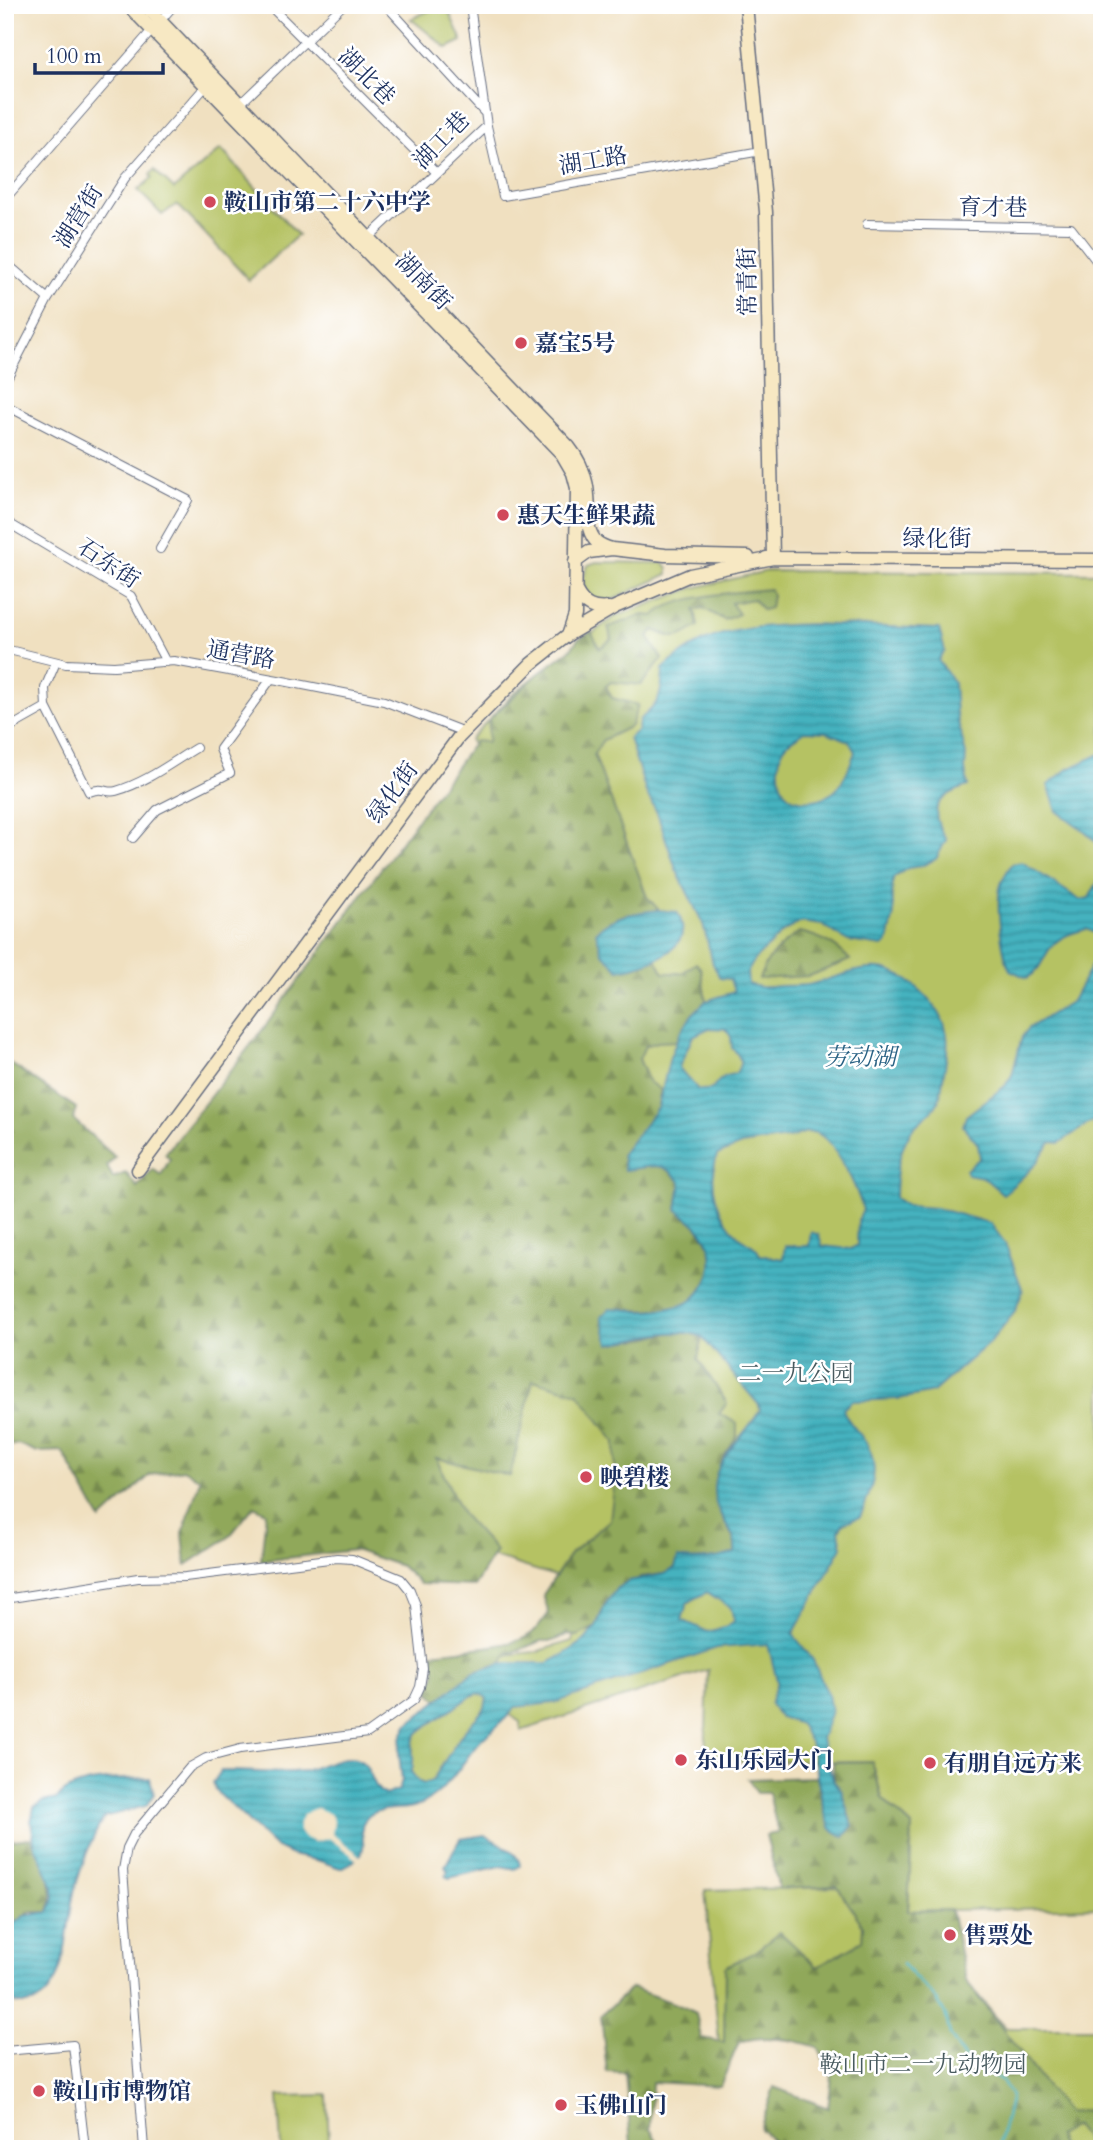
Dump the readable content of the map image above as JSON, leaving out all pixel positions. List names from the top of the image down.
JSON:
{
  "streets": {
    "main road": ["湖南街", "常青街", "绿化街"],
    "street": [
      "湖北巷",
      "湖工巷",
      "湖工路",
      "育才巷",
      "湖营街",
      "石东街",
      "通营路"
    ]
  },
  "crossings": [
    ["湖北巷", "湖工巷"],
    ["湖工巷", "湖工路"],
    ["湖工巷", "湖南街"],
    ["湖工路", "常青街"],
    ["湖营街", "湖南街"],
    ["湖南街", "绿化街"],
    ["常青街", "绿化街"],
    ["绿化街", "通营路"],
    ["石东街", "通营路"]
  ],
  "water": ["劳动湖"],
  "parks": ["二一九公园", "鞍山市二一九动物园"],
  "places": [
    "鞍山市第二十六中学",
    "嘉宝5号",
    "惠天生鲜果蔬",
    "映碧楼",
    "东山乐园大门",
    "有朋自远方来",
    "售票处",
    "鞍山市博物馆",
    "玉佛山门"
  ],
  "scale_bar": "100 m"
}
